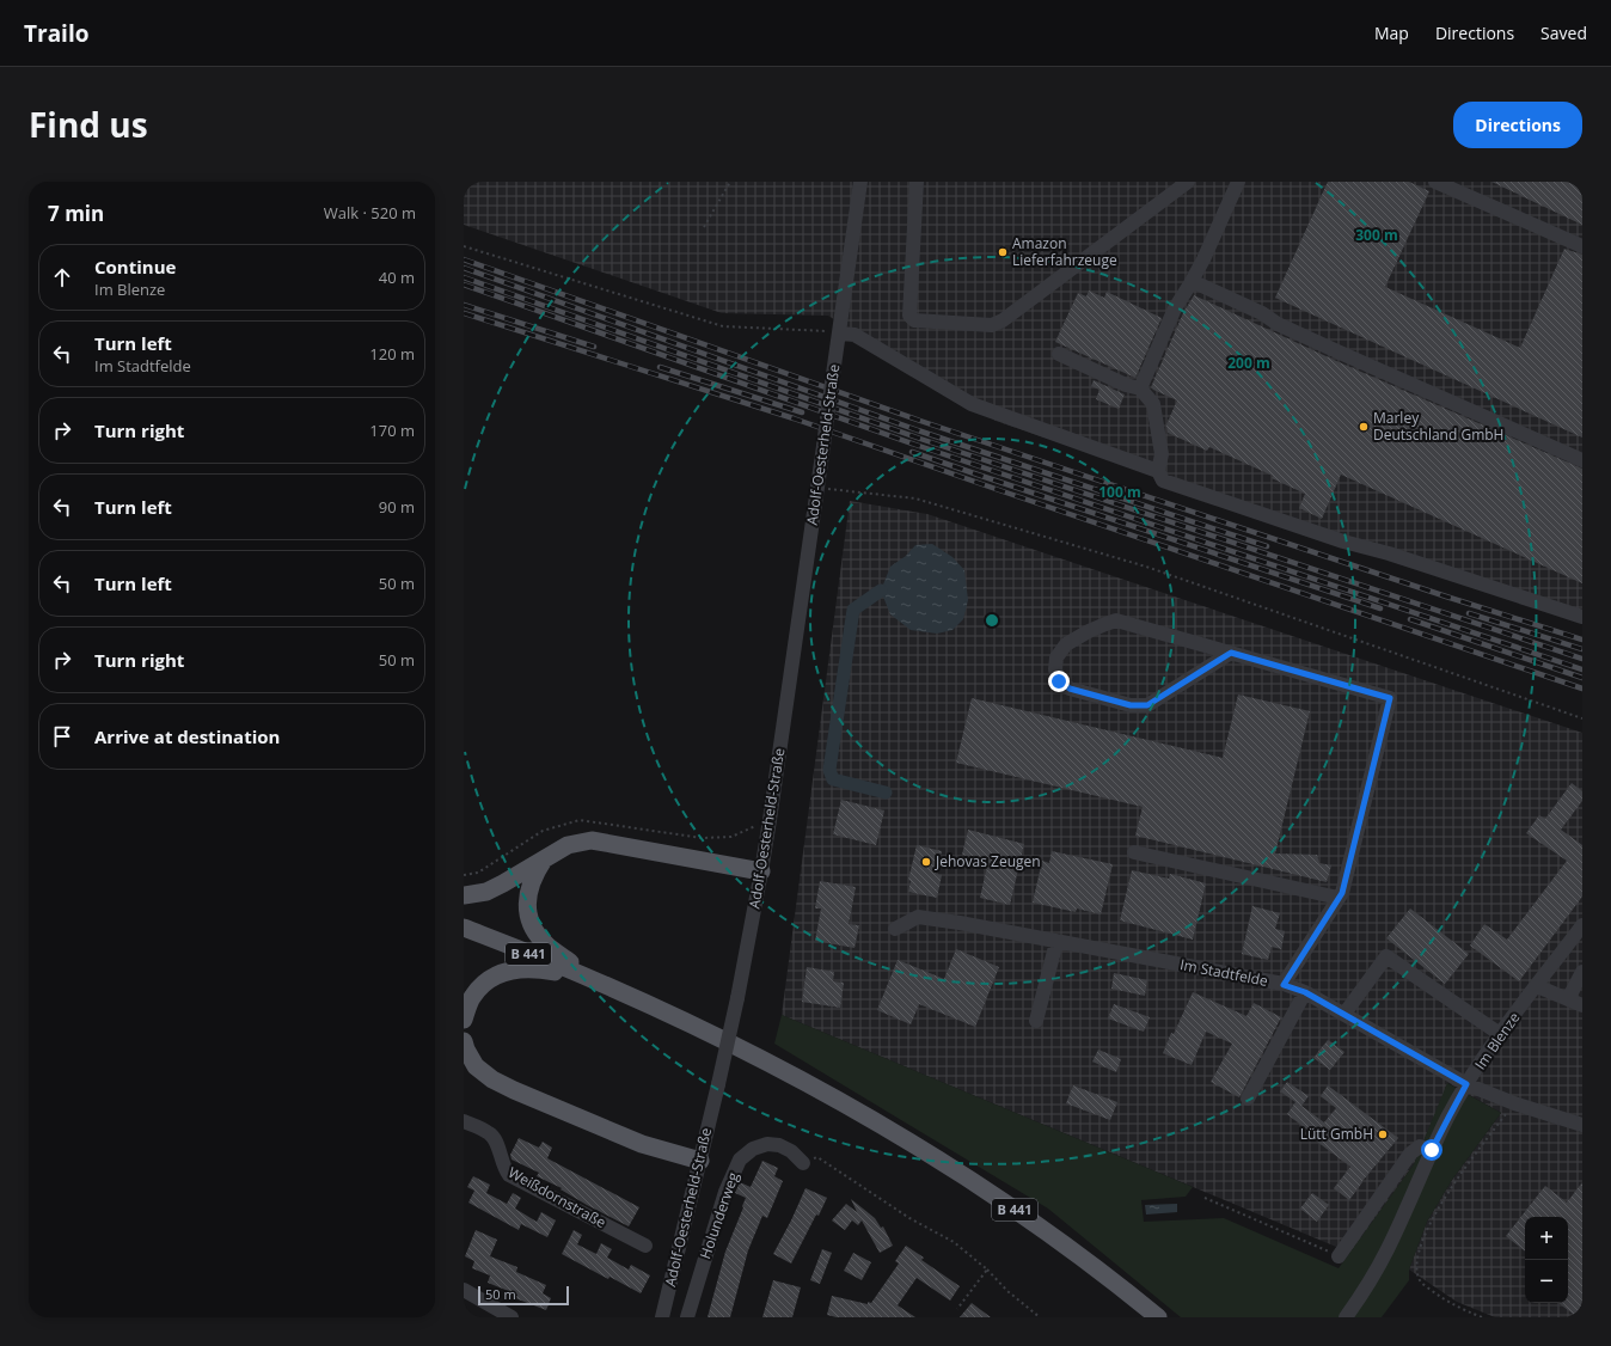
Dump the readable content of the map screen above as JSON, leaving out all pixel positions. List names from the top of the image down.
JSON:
{
  "streets": {
    "main road": ["B 441"],
    "street": [
      "Adolf-Oesterheld-Straße",
      "Im Stadtfelde",
      "Im Blenze",
      "Weißdornstraße",
      "Holunderweg"
    ]
  },
  "crossings": [
    ["Im Stadtfelde", "Im Blenze"]
  ],
  "places": [
    "Amazon Lieferfahrzeuge",
    "Marley Deutschland GmbH",
    "Jehovas Zeugen",
    "Lütt GmbH"
  ],
  "scale_bar": "50 m",
  "page": {
    "header": "Trailo",
    "nav": ["Map", "Directions", "Saved"],
    "title": "Find us",
    "buttons": "Directions",
    "heading": ["7 min", "Walk · 520 m"],
    "list": [
      ["Continue", "Im Blenze", "40 m"],
      ["Turn left", "Im Stadtfelde", "120 m"],
      ["Turn right", "170 m"],
      ["Turn left", "90 m"],
      ["Turn left", "50 m"],
      ["Turn right", "50 m"],
      "Arrive at destination"
    ],
    "map_buttons": ["+", "−"],
    "scale": "50 m"
  },
  "rings": ["300 m", "200 m", "100 m"]
}
